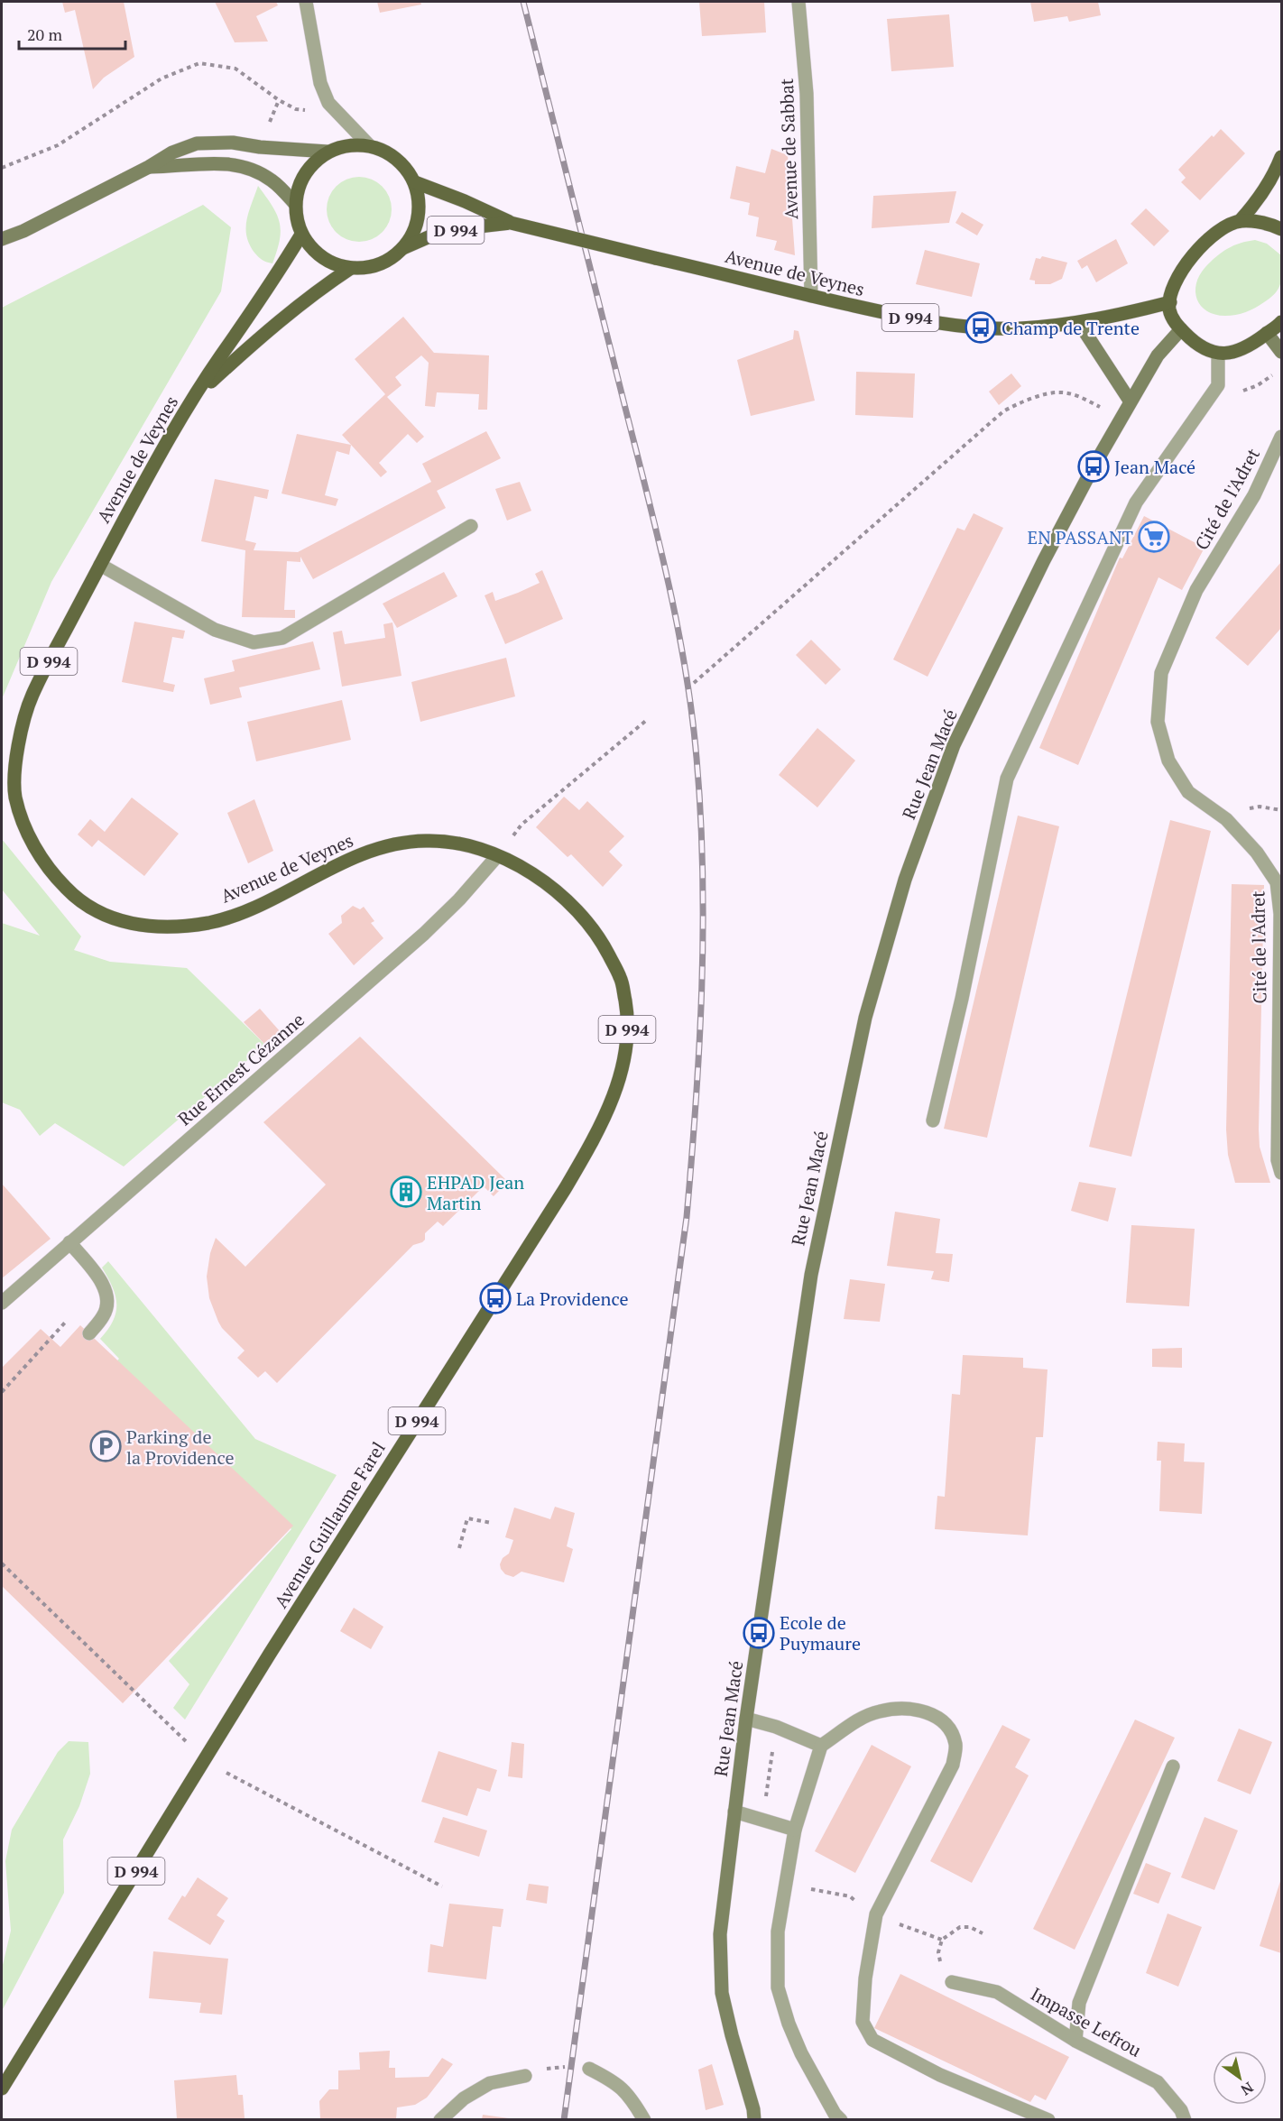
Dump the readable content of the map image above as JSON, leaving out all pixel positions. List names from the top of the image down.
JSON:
{
  "streets": {
    "main road": [
      "D 994",
      "Avenue de Veynes",
      "Rue Jean Macé",
      "Avenue Guillaume Farel"
    ],
    "street": [
      "Avenue de Sabbat",
      "Cité de l'Adret",
      "Rue Ernest Cézanne",
      "Impasse Lefrou"
    ]
  },
  "crossings": [
    ["Avenue de Sabbat", "Avenue de Veynes"],
    ["Avenue de Veynes", "Rue Ernest Cézanne"],
    ["Avenue de Veynes", "Avenue Guillaume Farel"],
    ["Rue Ernest Cézanne", "Avenue Guillaume Farel"]
  ],
  "places": {
    "bus stop": [
      "Champ de Trente",
      "Jean Macé",
      "La Providence",
      "Ecole de Puymaure"
    ],
    "supermarket": ["EN PASSANT"],
    "building": ["EHPAD Jean Martin"],
    "parking": ["Parking de la Providence"]
  },
  "scale_bar": "20 m",
  "north": "bottom right"
}
